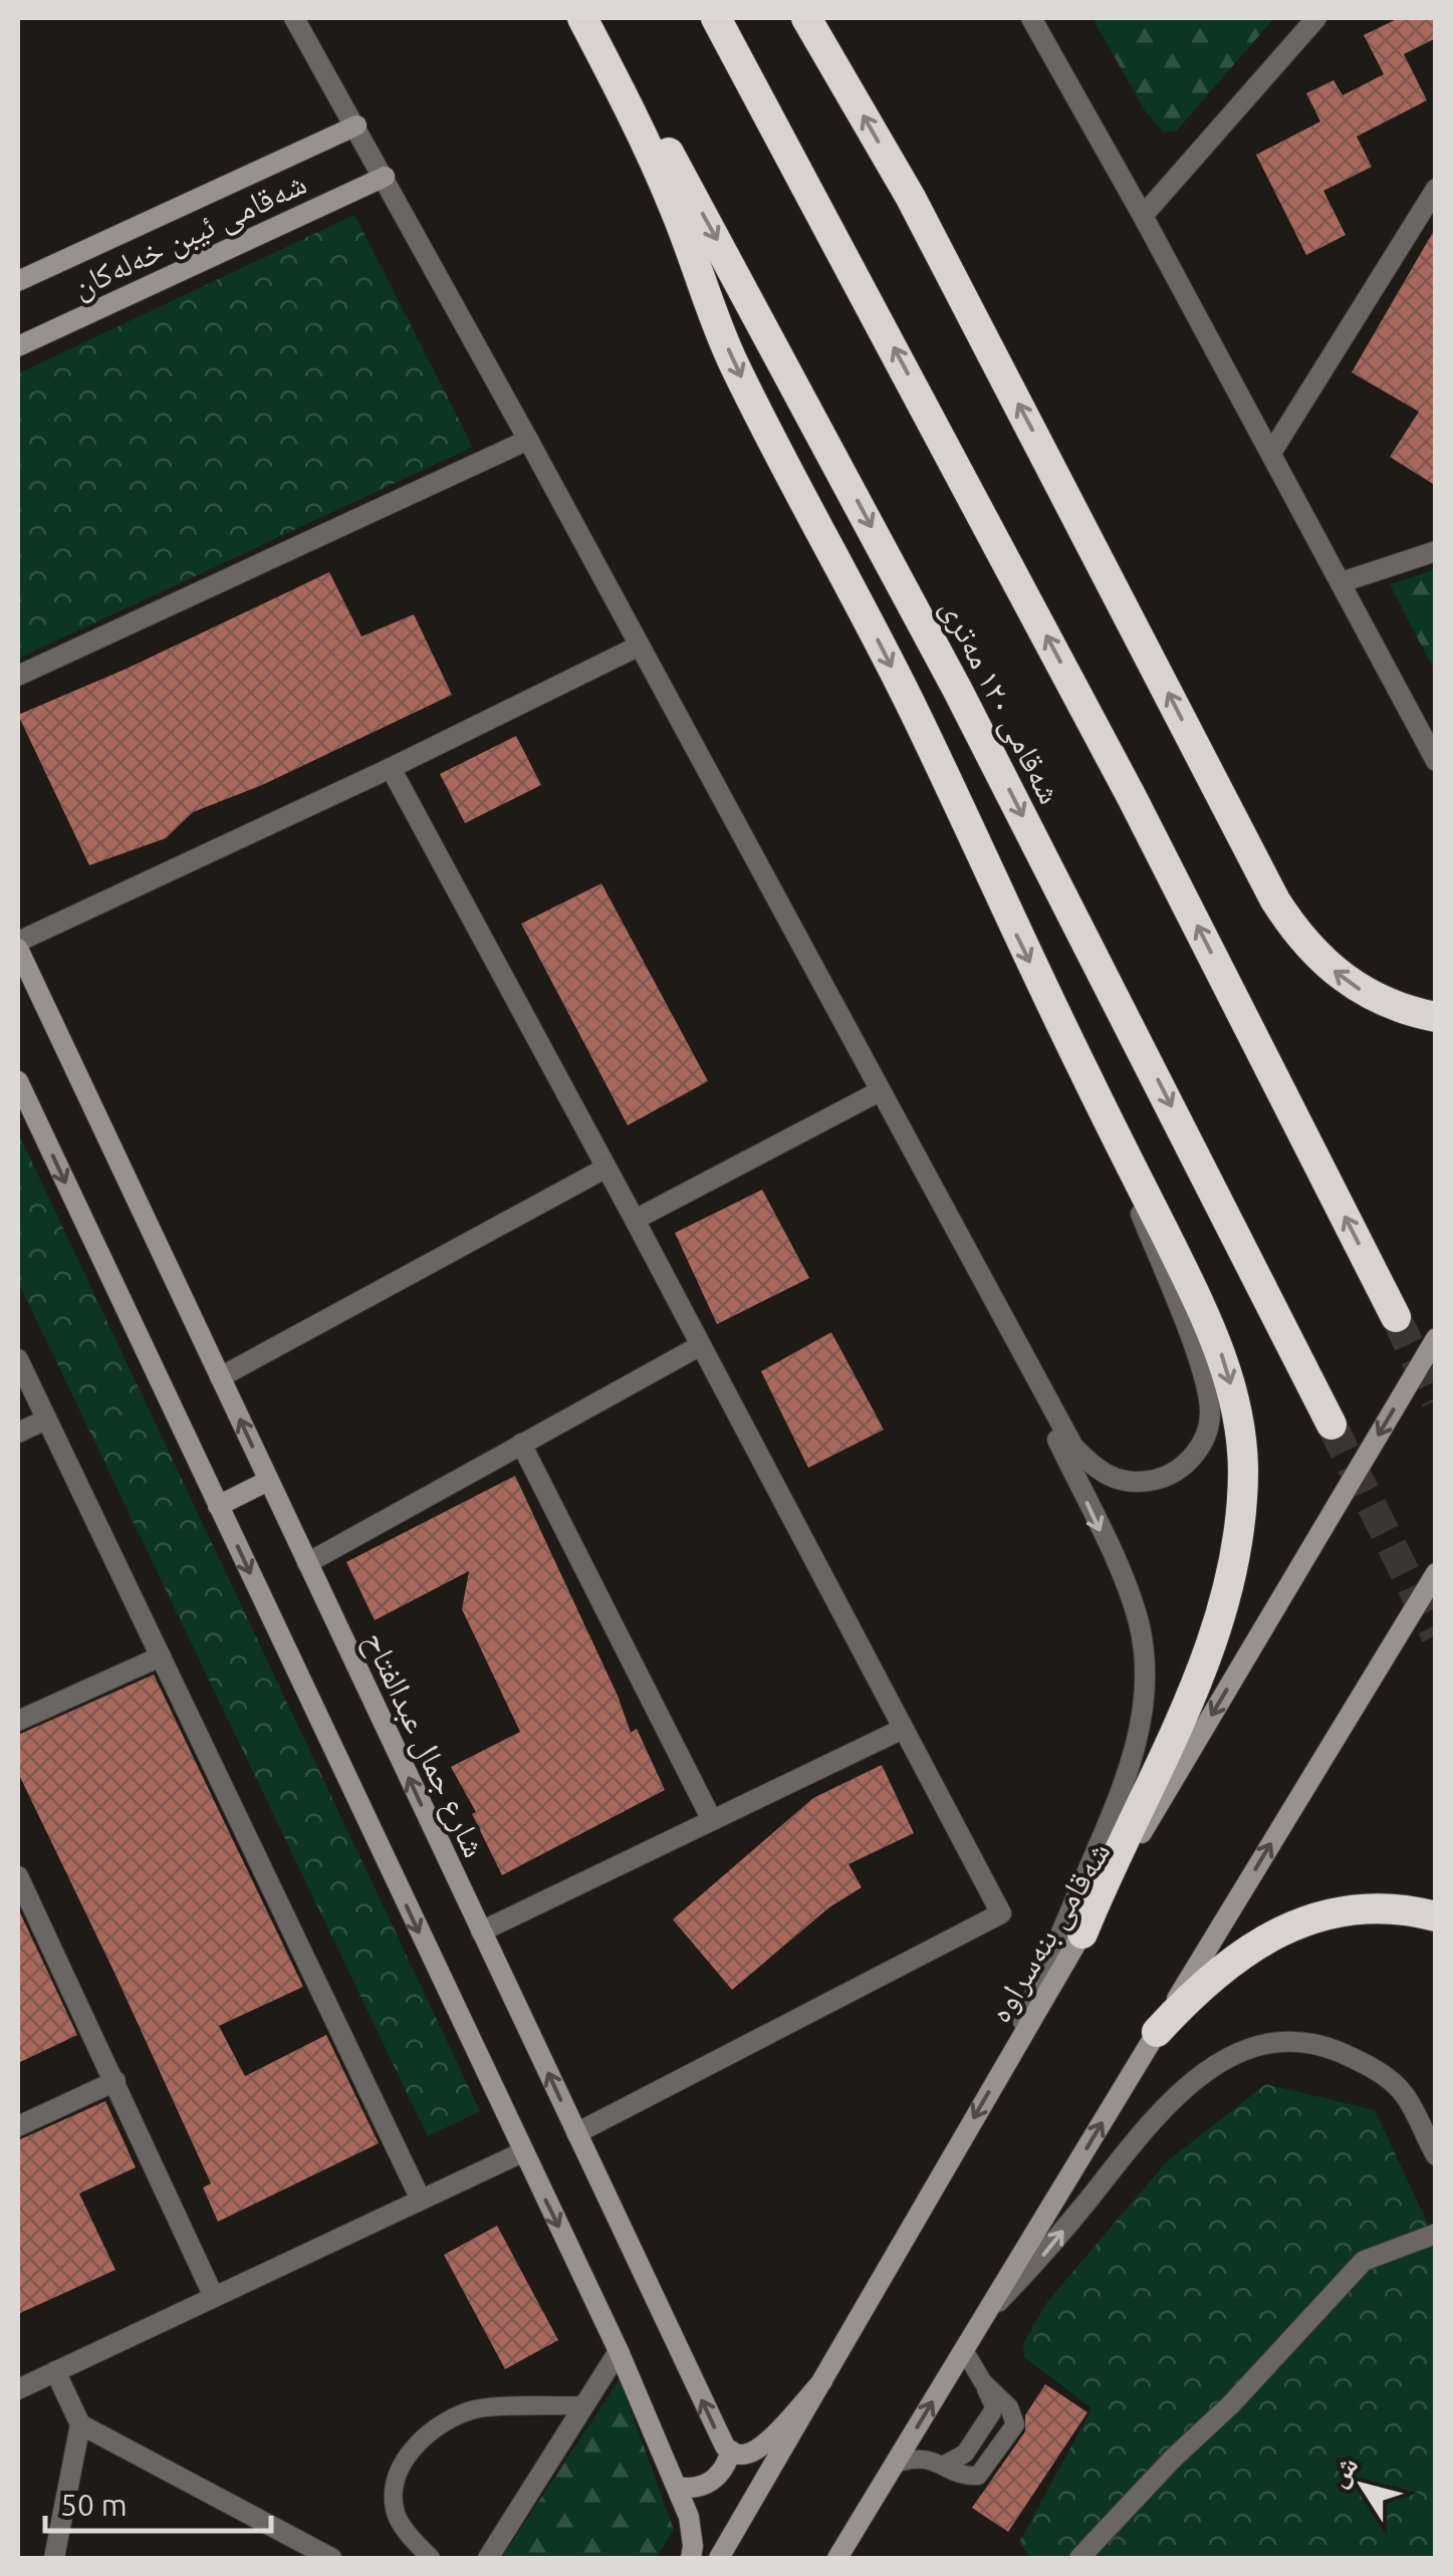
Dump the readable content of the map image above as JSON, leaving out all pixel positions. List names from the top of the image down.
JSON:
{
  "streets": {
    "highway": ["شەقامی ١٢٠ مەتری"],
    "main road": ["شەقامی ئیبن خەلەکان", "شارع جمال عبدالفتاح", "شەقامی بنەسراوە"]
  },
  "scale_bar": "50 m",
  "north": "top left"
}
